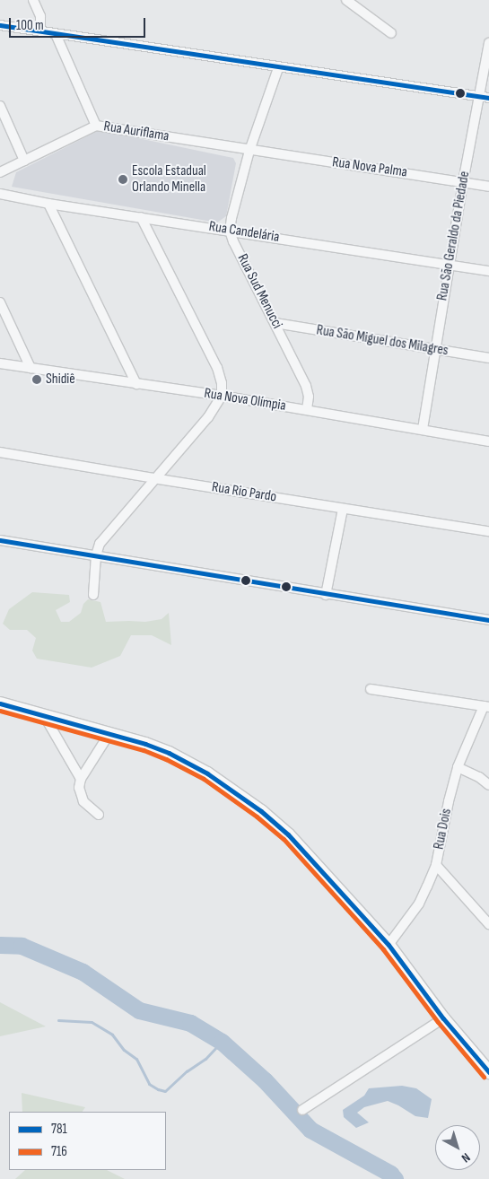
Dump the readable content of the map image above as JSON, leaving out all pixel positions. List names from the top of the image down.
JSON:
{
  "streets": {
    "street": [
      "Rua Auriflama",
      "Rua Nova Palma",
      "Rua Candelária",
      "Rua São Geraldo da Piedade",
      "Rua Sud Menucci",
      "Rua São Miguel dos Milagres",
      "Rua Nova Olímpia",
      "Rua Rio Pardo",
      "Rua Dois"
    ]
  },
  "crossings": [
    ["Rua Auriflama", "Rua Nova Palma"],
    ["Rua Nova Palma", "Rua São Geraldo da Piedade"],
    ["Rua Candelária", "Rua São Geraldo da Piedade"],
    ["Rua Candelária", "Rua Sud Menucci"],
    ["Rua São Geraldo da Piedade", "Rua São Miguel dos Milagres"],
    ["Rua São Geraldo da Piedade", "Rua Nova Olímpia"],
    ["Rua Sud Menucci", "Rua São Miguel dos Milagres"],
    ["Rua Sud Menucci", "Rua Nova Olímpia"]
  ],
  "places": ["Escola Estadual Orlando Minella", "Shidiê"],
  "lines": ["transit line 781", "transit line 716"],
  "legend": ["781", "716"],
  "scale_bar": "100 m",
  "north": "bottom right"
}
